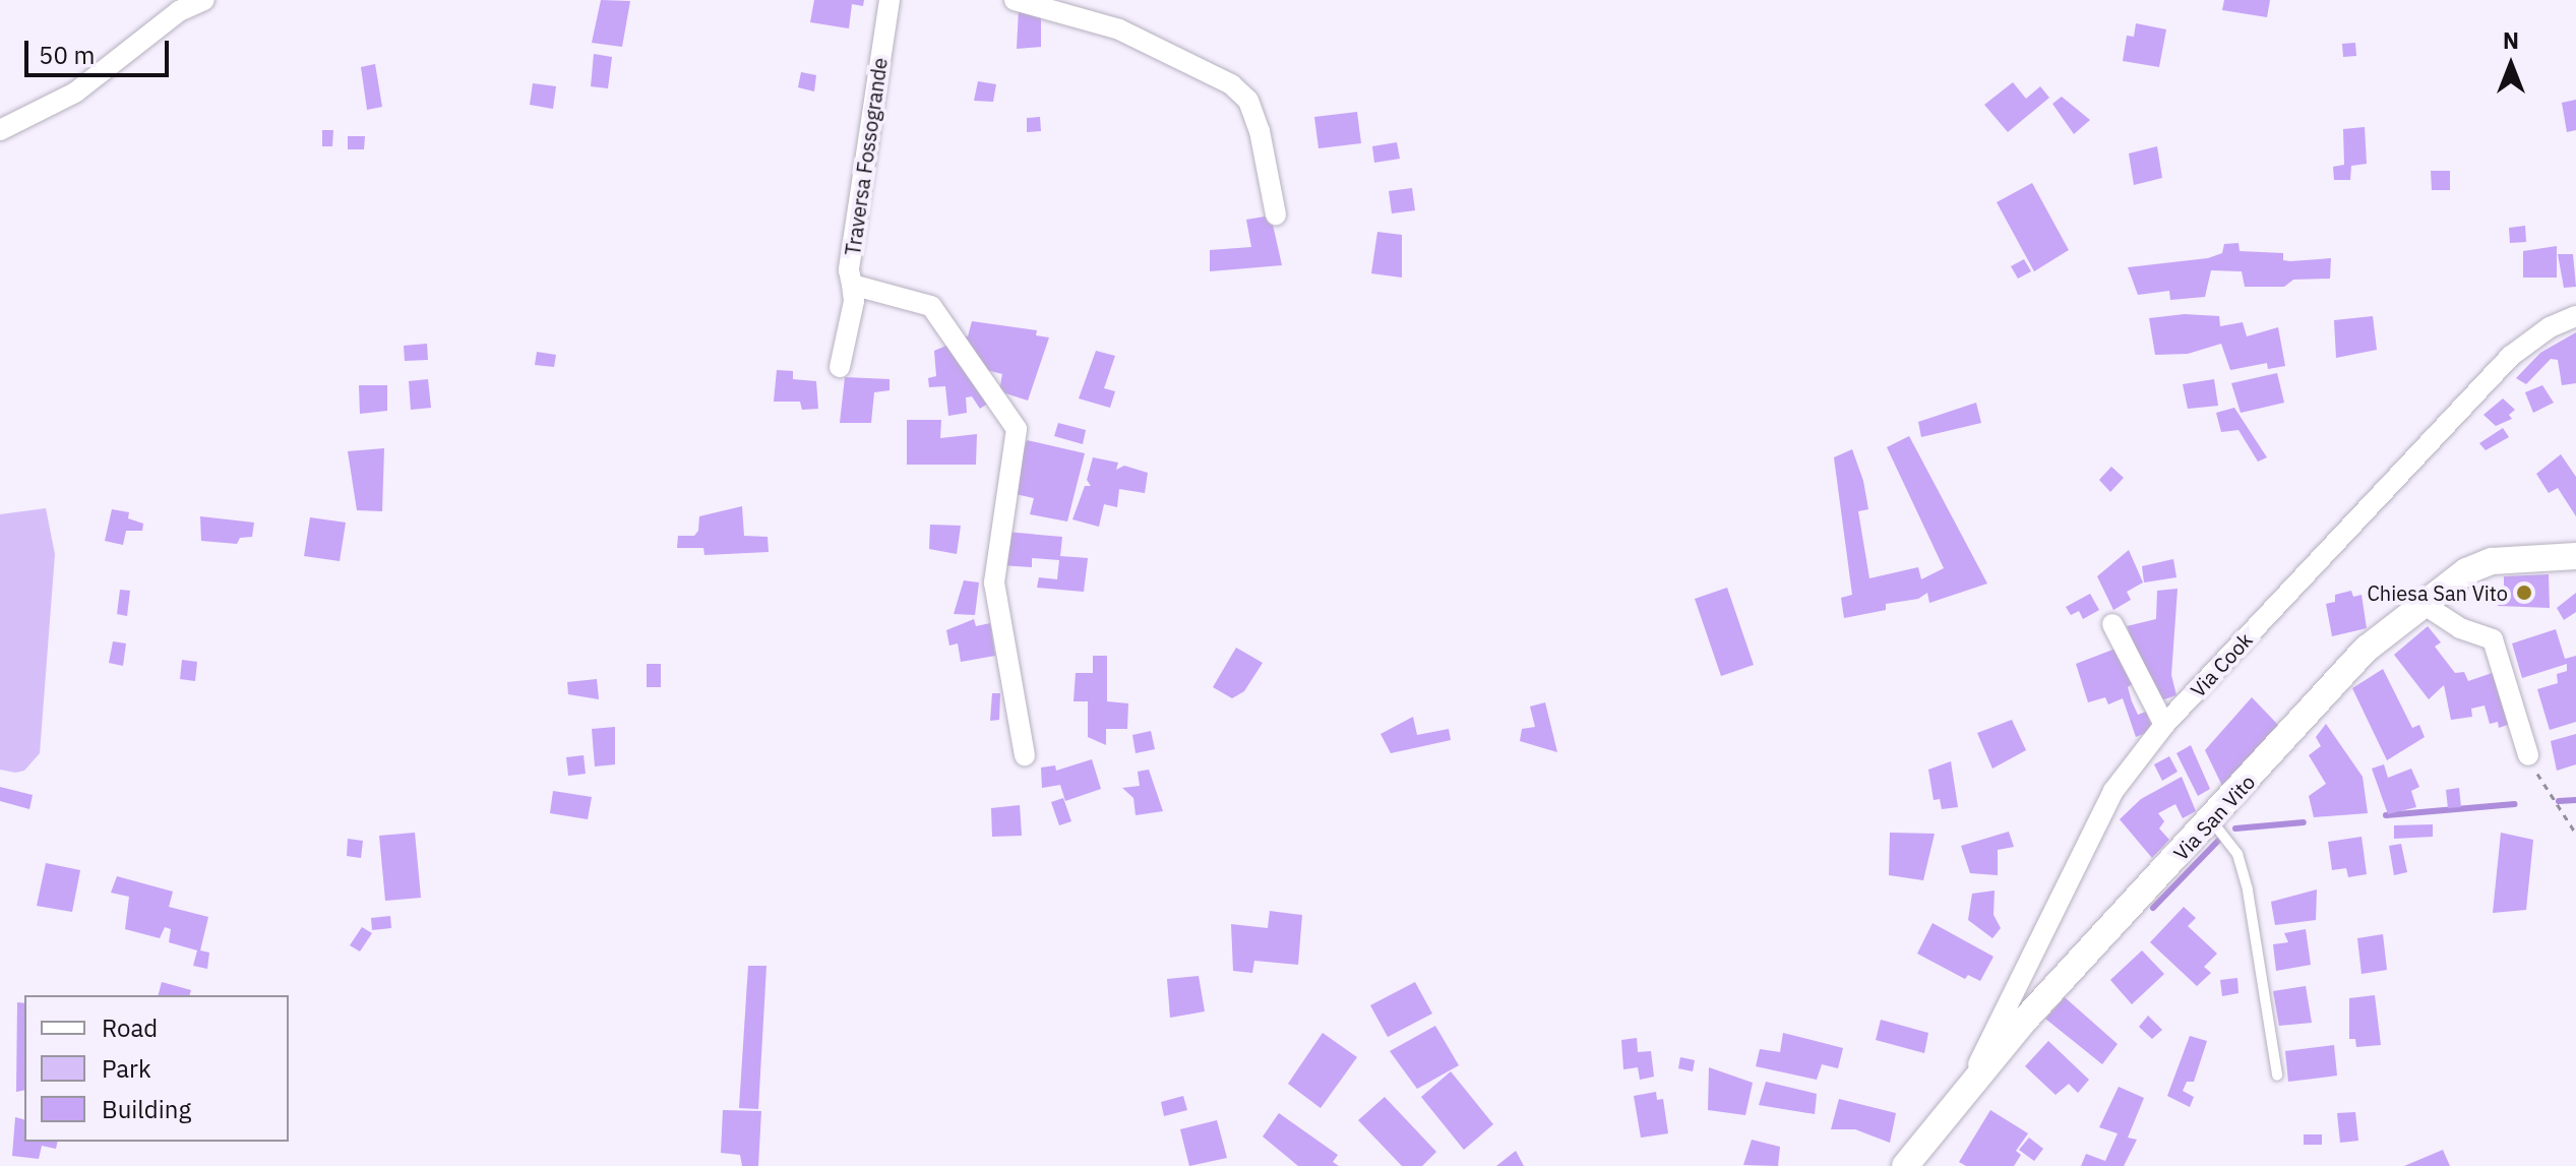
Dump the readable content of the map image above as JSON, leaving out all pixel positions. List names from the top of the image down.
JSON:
{
  "streets": {
    "street": ["Traversa Fossogrande", "Via Cook", "Via San Vito"]
  },
  "crossings": [
    ["Via Cook", "Via San Vito"]
  ],
  "places": ["Chiesa San Vito"],
  "legend": ["Road", "Park", "Building"],
  "scale_bar": "50 m",
  "north": "top"
}
